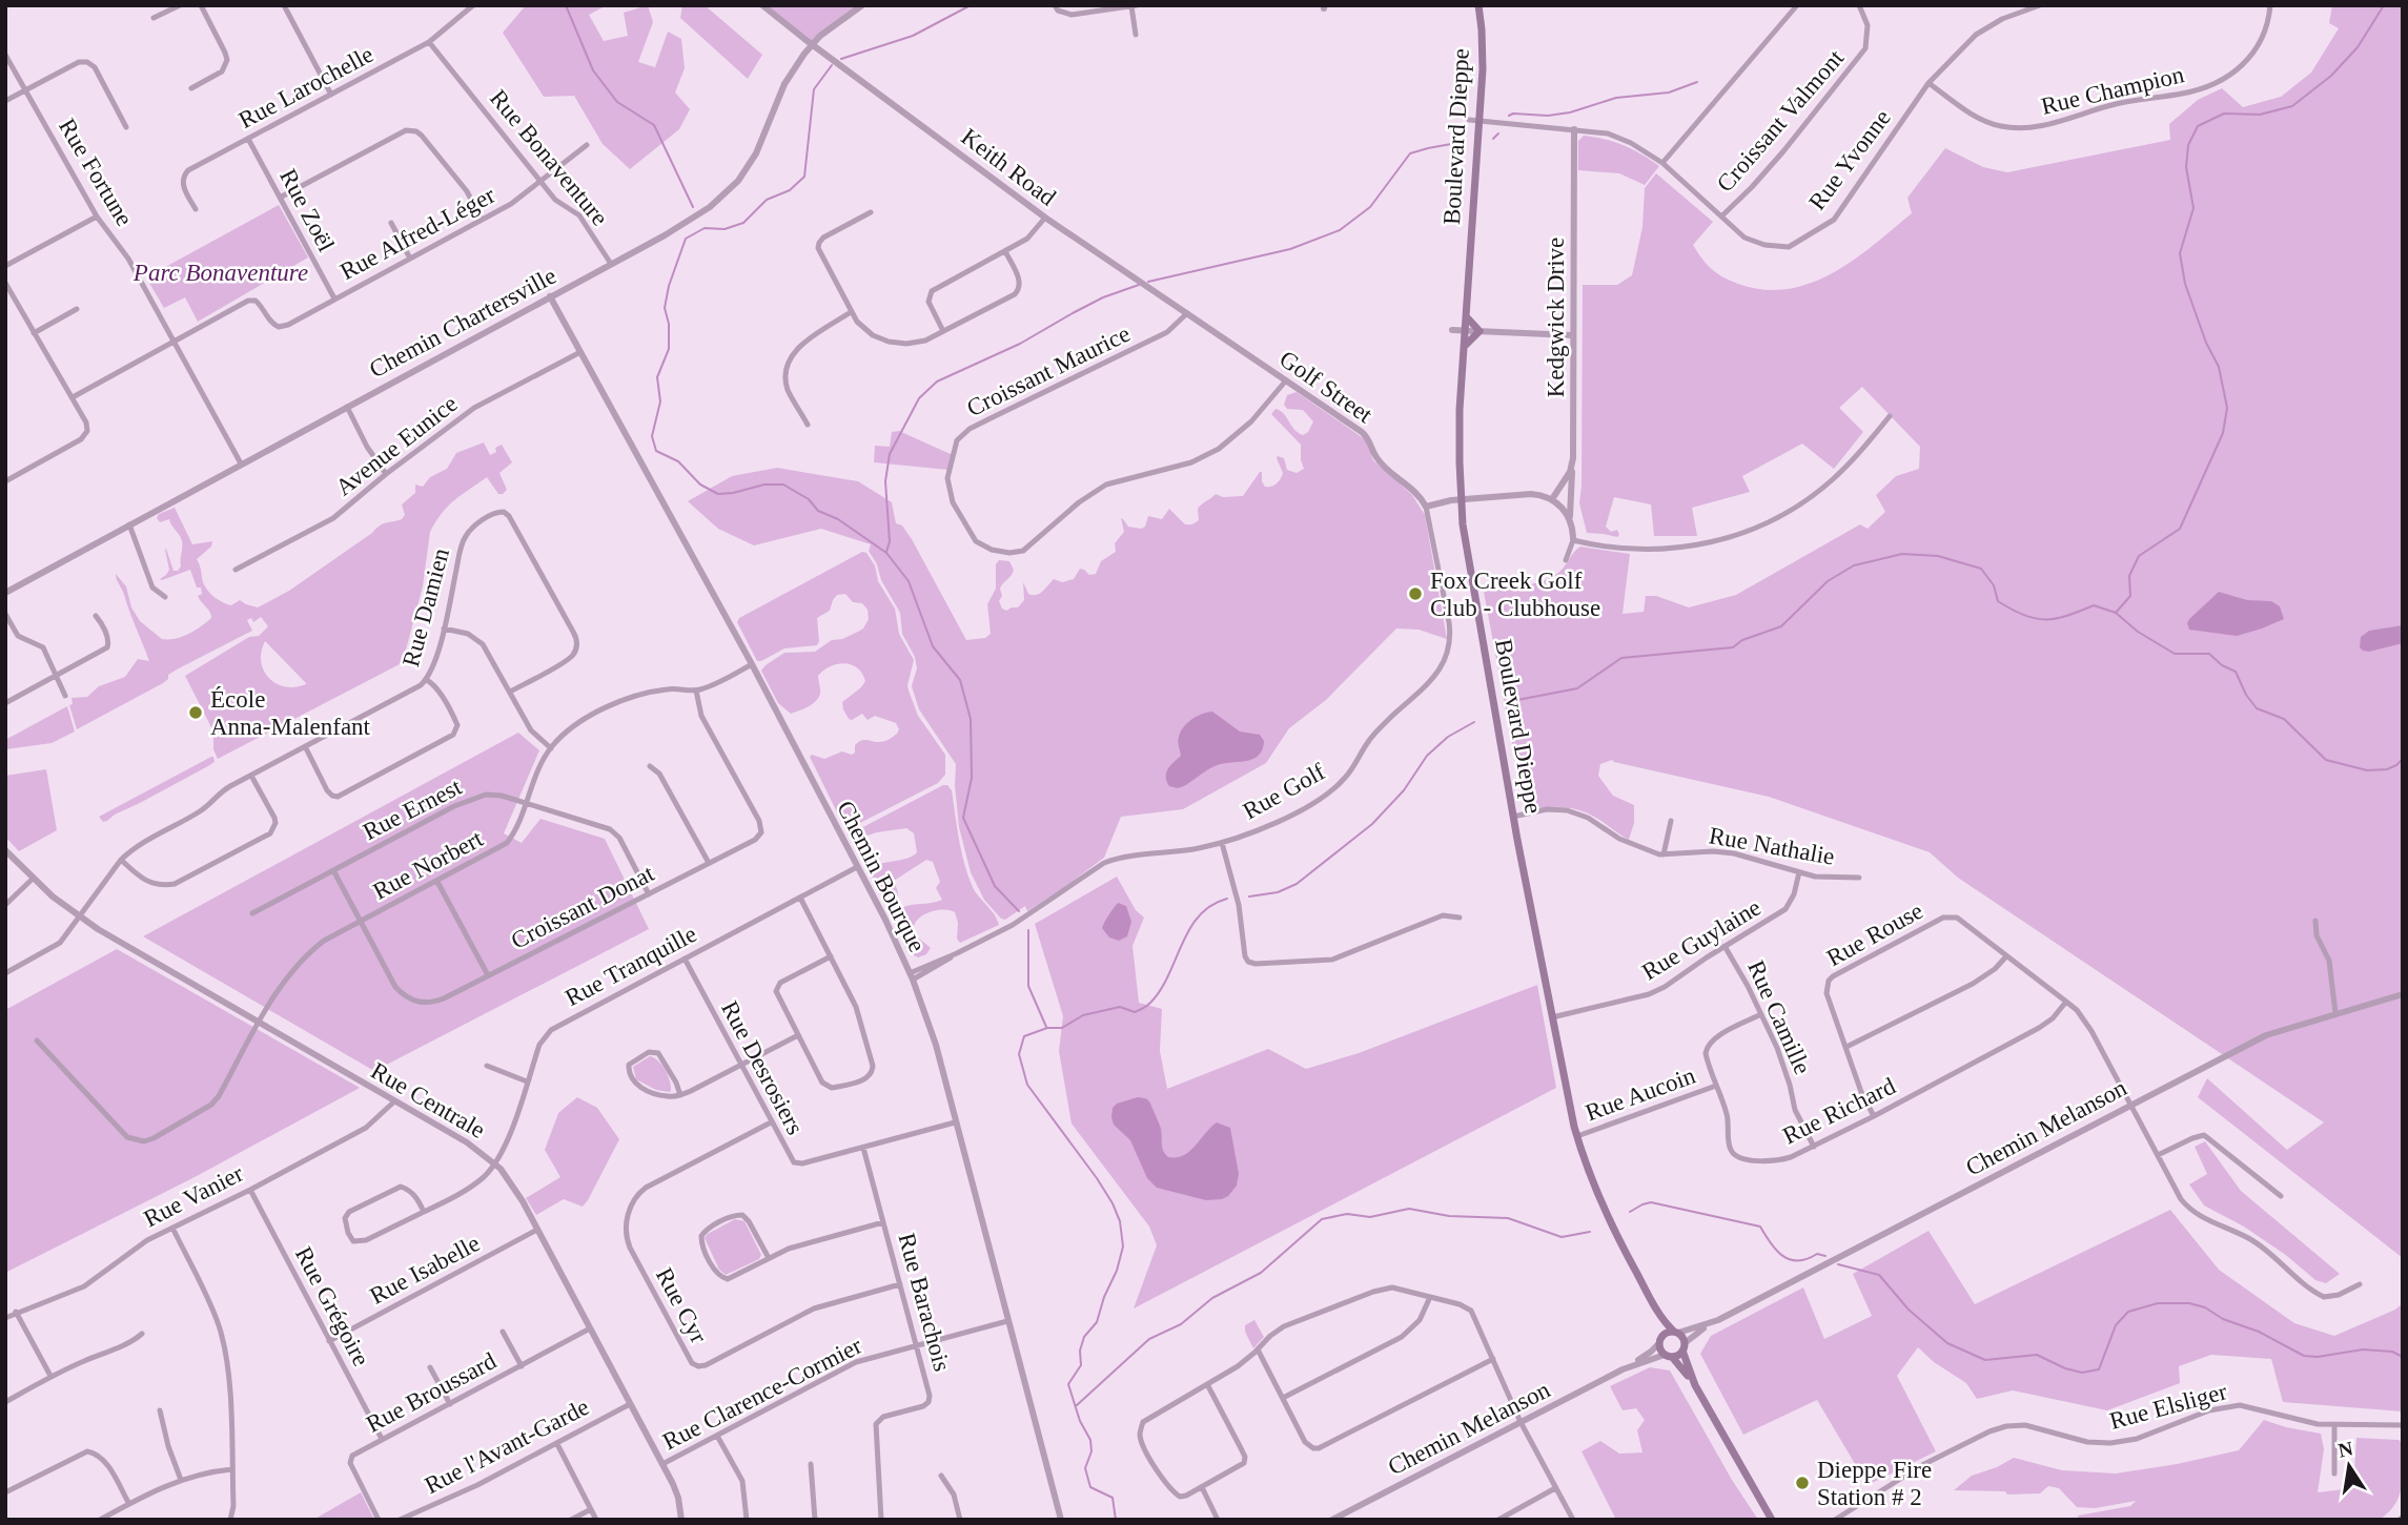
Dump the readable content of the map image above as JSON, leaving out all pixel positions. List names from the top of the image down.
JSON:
{
  "streets": {
    "main road": ["Boulevard Dieppe"],
    "street": [
      "Rue Larochelle",
      "Rue Champion",
      "Croissant Valmont",
      "Rue Bonaventure",
      "Rue Yvonne",
      "Keith Road",
      "Rue Fortune",
      "Rue Zoël",
      "Rue Alfred-Léger",
      "Kedgwick Drive",
      "Chemin Chartersville",
      "Croissant Maurice",
      "Golf Street",
      "Avenue Eunice",
      "Rue Damien",
      "Rue Golf",
      "Rue Ernest",
      "Rue Nathalie",
      "Rue Norbert",
      "Chemin Bourque",
      "Croissant Donat",
      "Rue Rouse",
      "Rue Guylaine",
      "Rue Tranquille",
      "Rue Camille",
      "Rue Desrosiers",
      "Rue Aucoin",
      "Rue Centrale",
      "Rue Richard",
      "Chemin Melanson",
      "Rue Vanier",
      "Rue Isabelle",
      "Rue Barachois",
      "Rue Cyr",
      "Rue Grégoire",
      "Rue Broussard",
      "Rue Clarence-Cormier",
      "Rue Elsliger",
      "Rue l'Avant-Garde"
    ]
  },
  "crossings": [
    ["Rue Larochelle", "Rue Bonaventure"],
    ["Rue Larochelle", "Rue Zoël"],
    ["Rue Champion", "Rue Yvonne"],
    ["Croissant Valmont", "Rue Yvonne"],
    ["Boulevard Dieppe", "Rue Yvonne"],
    ["Boulevard Dieppe", "Rue Nathalie"],
    ["Boulevard Dieppe", "Rue Guylaine"],
    ["Boulevard Dieppe", "Rue Aucoin"],
    ["Rue Bonaventure", "Rue Alfred-Léger"],
    ["Rue Bonaventure", "Chemin Chartersville"],
    ["Rue Yvonne", "Kedgwick Drive"],
    ["Keith Road", "Chemin Chartersville"],
    ["Keith Road", "Croissant Maurice"],
    ["Keith Road", "Golf Street"],
    ["Rue Fortune", "Rue Alfred-Léger"],
    ["Rue Fortune", "Chemin Chartersville"],
    ["Rue Zoël", "Rue Alfred-Léger"],
    ["Chemin Chartersville", "Chemin Bourque"],
    ["Croissant Maurice", "Golf Street"],
    ["Golf Street", "Rue Golf"],
    ["Avenue Eunice", "Chemin Bourque"],
    ["Rue Damien", "Rue Centrale"],
    ["Rue Golf", "Chemin Bourque"],
    ["Rue Ernest", "Rue Norbert"],
    ["Rue Ernest", "Croissant Donat"],
    ["Rue Nathalie", "Rue Guylaine"],
    ["Rue Norbert", "Chemin Bourque"],
    ["Rue Norbert", "Croissant Donat"],
    ["Rue Norbert", "Rue Centrale"],
    ["Chemin Bourque", "Rue Tranquille"],
    ["Chemin Bourque", "Rue Desrosiers"],
    ["Chemin Bourque", "Rue Clarence-Cormier"],
    ["Rue Rouse", "Rue Richard"],
    ["Rue Rouse", "Chemin Melanson"],
    ["Rue Guylaine", "Rue Camille"],
    ["Rue Tranquille", "Rue Desrosiers"],
    ["Rue Tranquille", "Rue Centrale"],
    ["Rue Camille", "Rue Richard"],
    ["Rue Desrosiers", "Rue Barachois"],
    ["Rue Desrosiers", "Rue Cyr"],
    ["Rue Aucoin", "Rue Richard"],
    ["Rue Centrale", "Rue Vanier"],
    ["Rue Centrale", "Rue Isabelle"],
    ["Rue Centrale", "Rue Broussard"],
    ["Rue Centrale", "Rue Clarence-Cormier"],
    ["Rue Centrale", "Rue l'Avant-Garde"],
    ["Rue Vanier", "Rue Grégoire"],
    ["Rue Isabelle", "Rue Grégoire"],
    ["Rue Barachois", "Rue Cyr"],
    ["Rue Barachois", "Rue Clarence-Cormier"],
    ["Rue Grégoire", "Rue Broussard"]
  ],
  "parks": ["Parc Bonaventure"],
  "places": ["Fox Creek Golf Club - Clubhouse", "École Anna-Malenfant", "Dieppe Fire Station # 2"],
  "north": "top"
}
